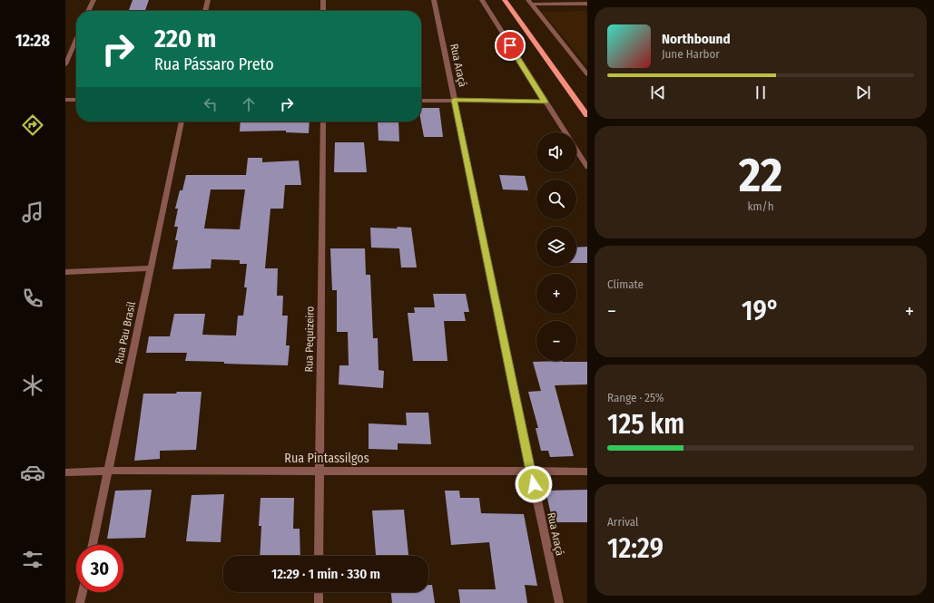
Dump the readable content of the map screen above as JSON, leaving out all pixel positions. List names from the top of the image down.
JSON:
{
  "streets": {
    "street": [
      "Rua Araçá",
      "Rua Pau Brasil",
      "Rua Pequizeiro",
      "Rua Pintassilgos"
    ]
  },
  "crossings": [
    ["Rua Araçá", "Rua Pintassilgos"],
    ["Rua Pau Brasil", "Rua Pintassilgos"],
    ["Rua Pequizeiro", "Rua Pintassilgos"]
  ],
  "page": {
    "tabs": "12:28",
    "turn": ["220 m", "Rua Pássaro Preto"],
    "song": ["Northbound", "June Harbor"],
    "tile": [
      ["22", "km/h"],
      "Climate",
      ["Range · 25%", "125 km"],
      ["Arrival", "12:29"]
    ],
    "map_buttons": ["+", "−"],
    "heat": ["−", "19°", "+"],
    "limit": "30",
    "trip": "12:29 · 1 min · 330 m"
  }
}
